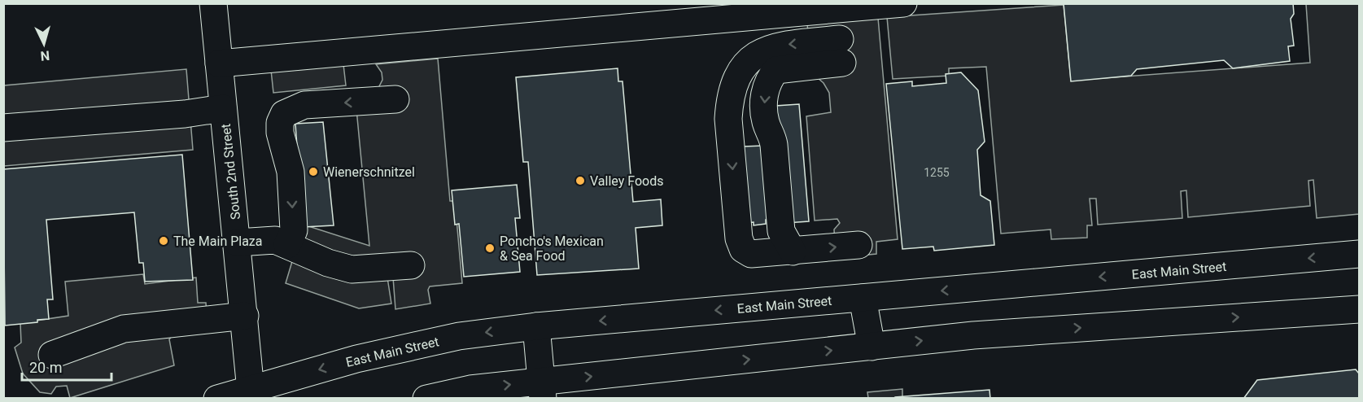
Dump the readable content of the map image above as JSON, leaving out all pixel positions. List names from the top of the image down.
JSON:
{
  "streets": {
    "main road": ["South 2nd Street", "East Main Street"]
  },
  "crossings": [
    ["South 2nd Street", "East Main Street"]
  ],
  "places": [
    "Wienerschnitzel",
    "Valley Foods",
    "The Main Plaza",
    "Poncho's Mexican & Sea Food"
  ],
  "house_numbers": ["1255"],
  "scale_bar": "20 m",
  "north": "bottom"
}
